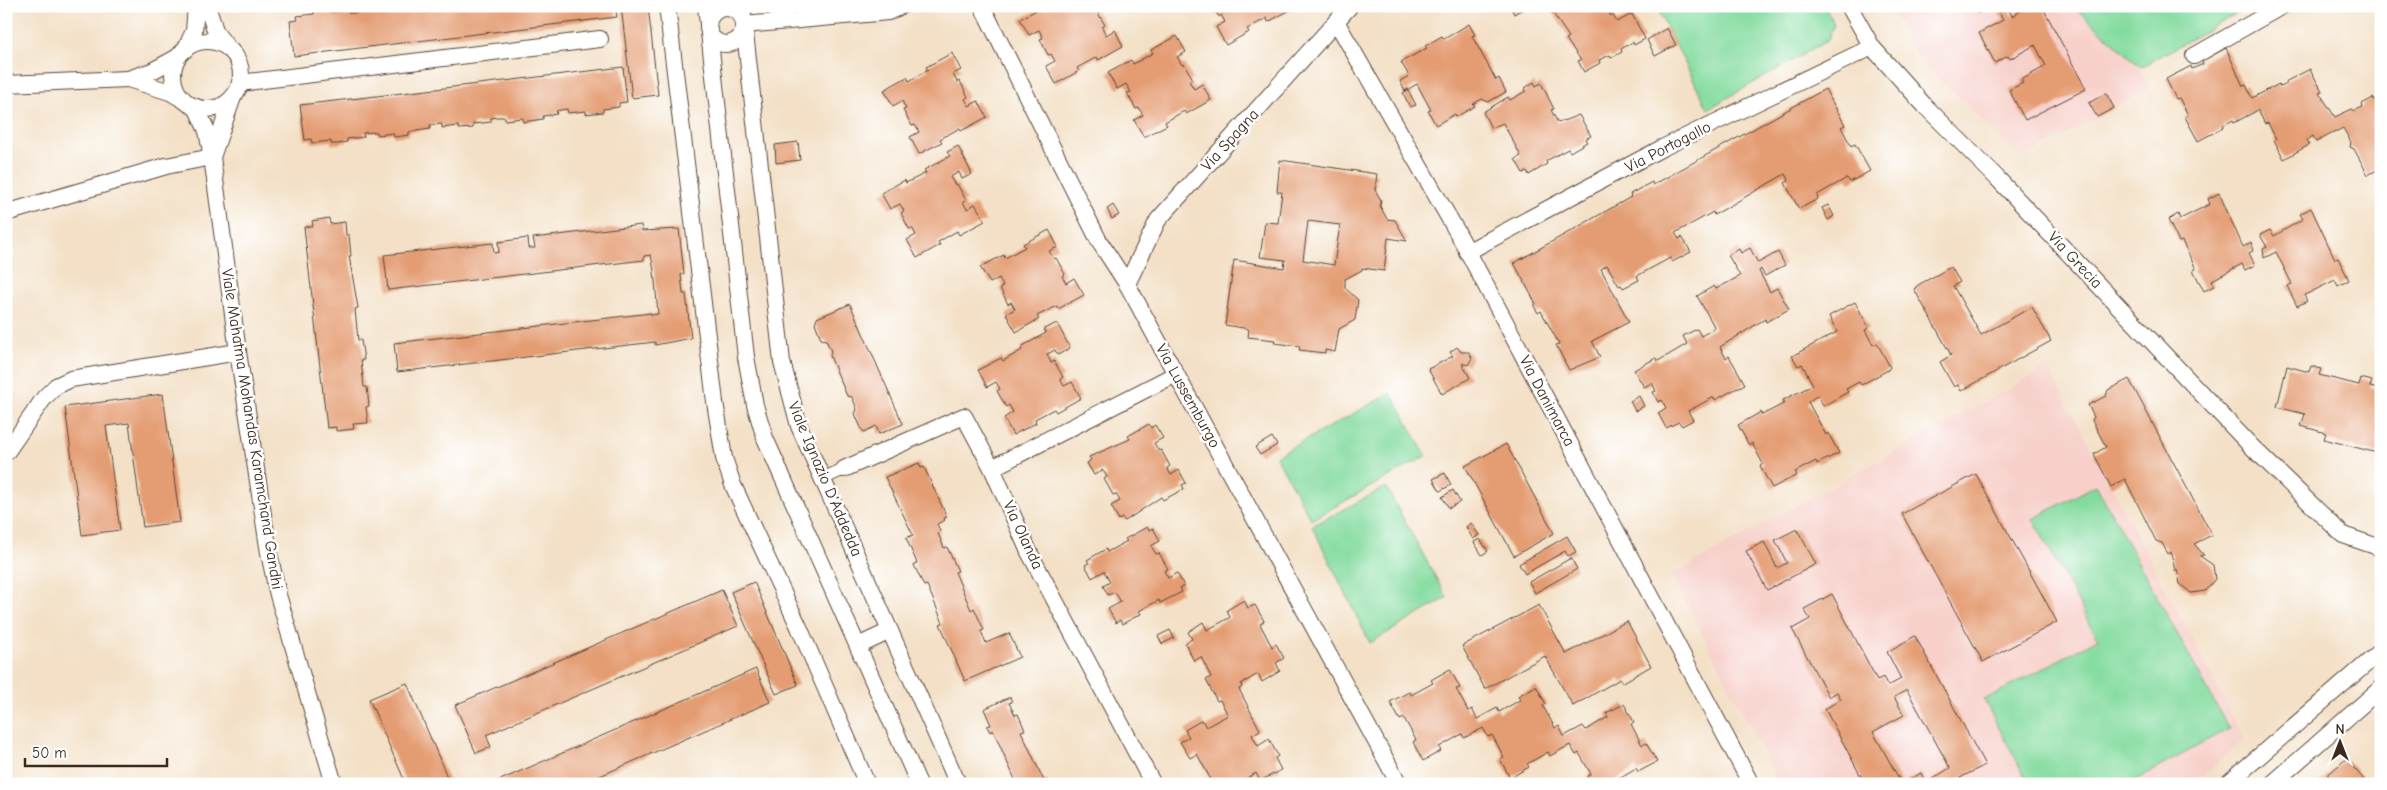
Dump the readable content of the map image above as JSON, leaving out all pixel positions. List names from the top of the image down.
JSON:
{
  "streets": {
    "street": [
      "Via Spagna",
      "Via Portogallo",
      "Via Grecia",
      "Via Lussemburgo",
      "Via Danimarca",
      "Viale Mahatma Mohandas Karamchand Gandhi",
      "Viale Ignazio D'Addedda",
      "Via Olanda"
    ]
  },
  "crossings": [
    ["Via Spagna", "Via Lussemburgo"],
    ["Via Spagna", "Via Danimarca"],
    ["Via Portogallo", "Via Grecia"],
    ["Via Portogallo", "Via Danimarca"]
  ],
  "scale_bar": "50 m",
  "north": "top"
}
